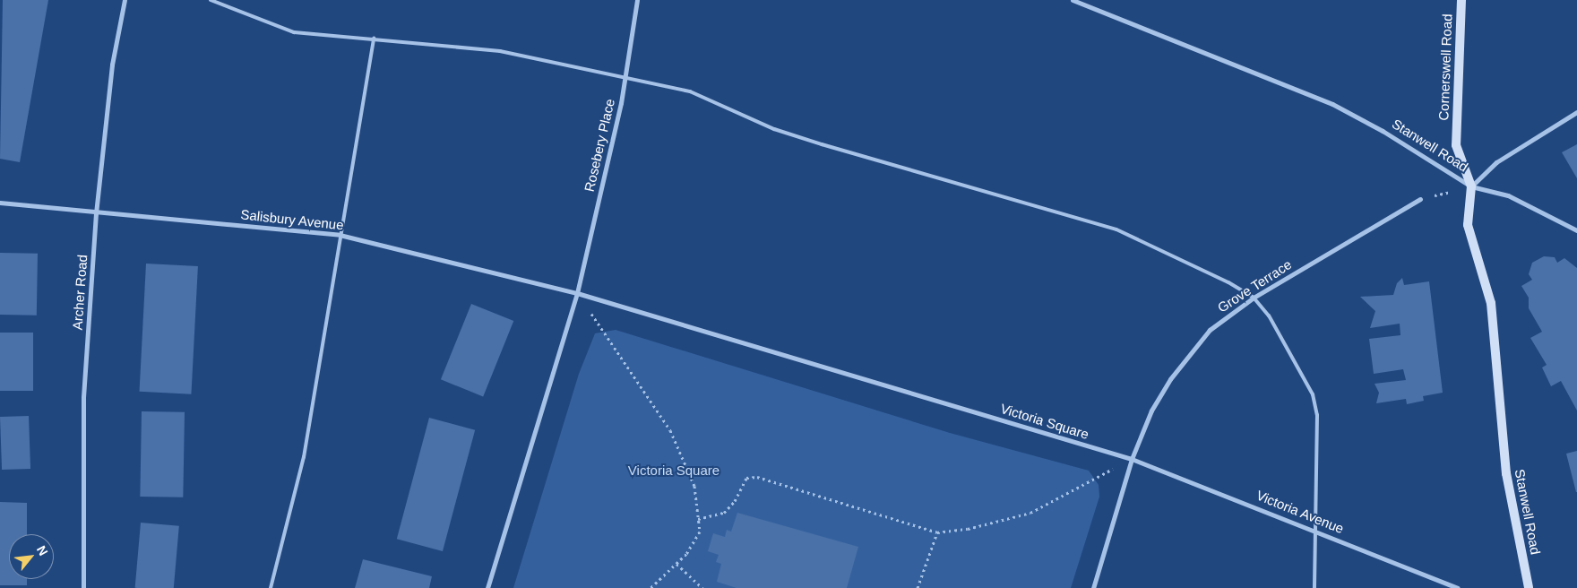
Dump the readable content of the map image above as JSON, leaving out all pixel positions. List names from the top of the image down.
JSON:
{
  "streets": {
    "street": [
      "Cornerswell Road",
      "Rosebery Place",
      "Stanwell Road",
      "Salisbury Avenue",
      "Grove Terrace",
      "Archer Road",
      "Victoria Square",
      "Victoria Avenue"
    ]
  },
  "crossings": [
    ["Cornerswell Road", "Stanwell Road"],
    ["Rosebery Place", "Salisbury Avenue"],
    ["Rosebery Place", "Victoria Square"],
    ["Salisbury Avenue", "Archer Road"],
    ["Salisbury Avenue", "Victoria Square"],
    ["Grove Terrace", "Victoria Square"],
    ["Grove Terrace", "Victoria Avenue"],
    ["Victoria Square", "Victoria Avenue"]
  ],
  "parks": ["Victoria Square"],
  "north": "top right"
}
